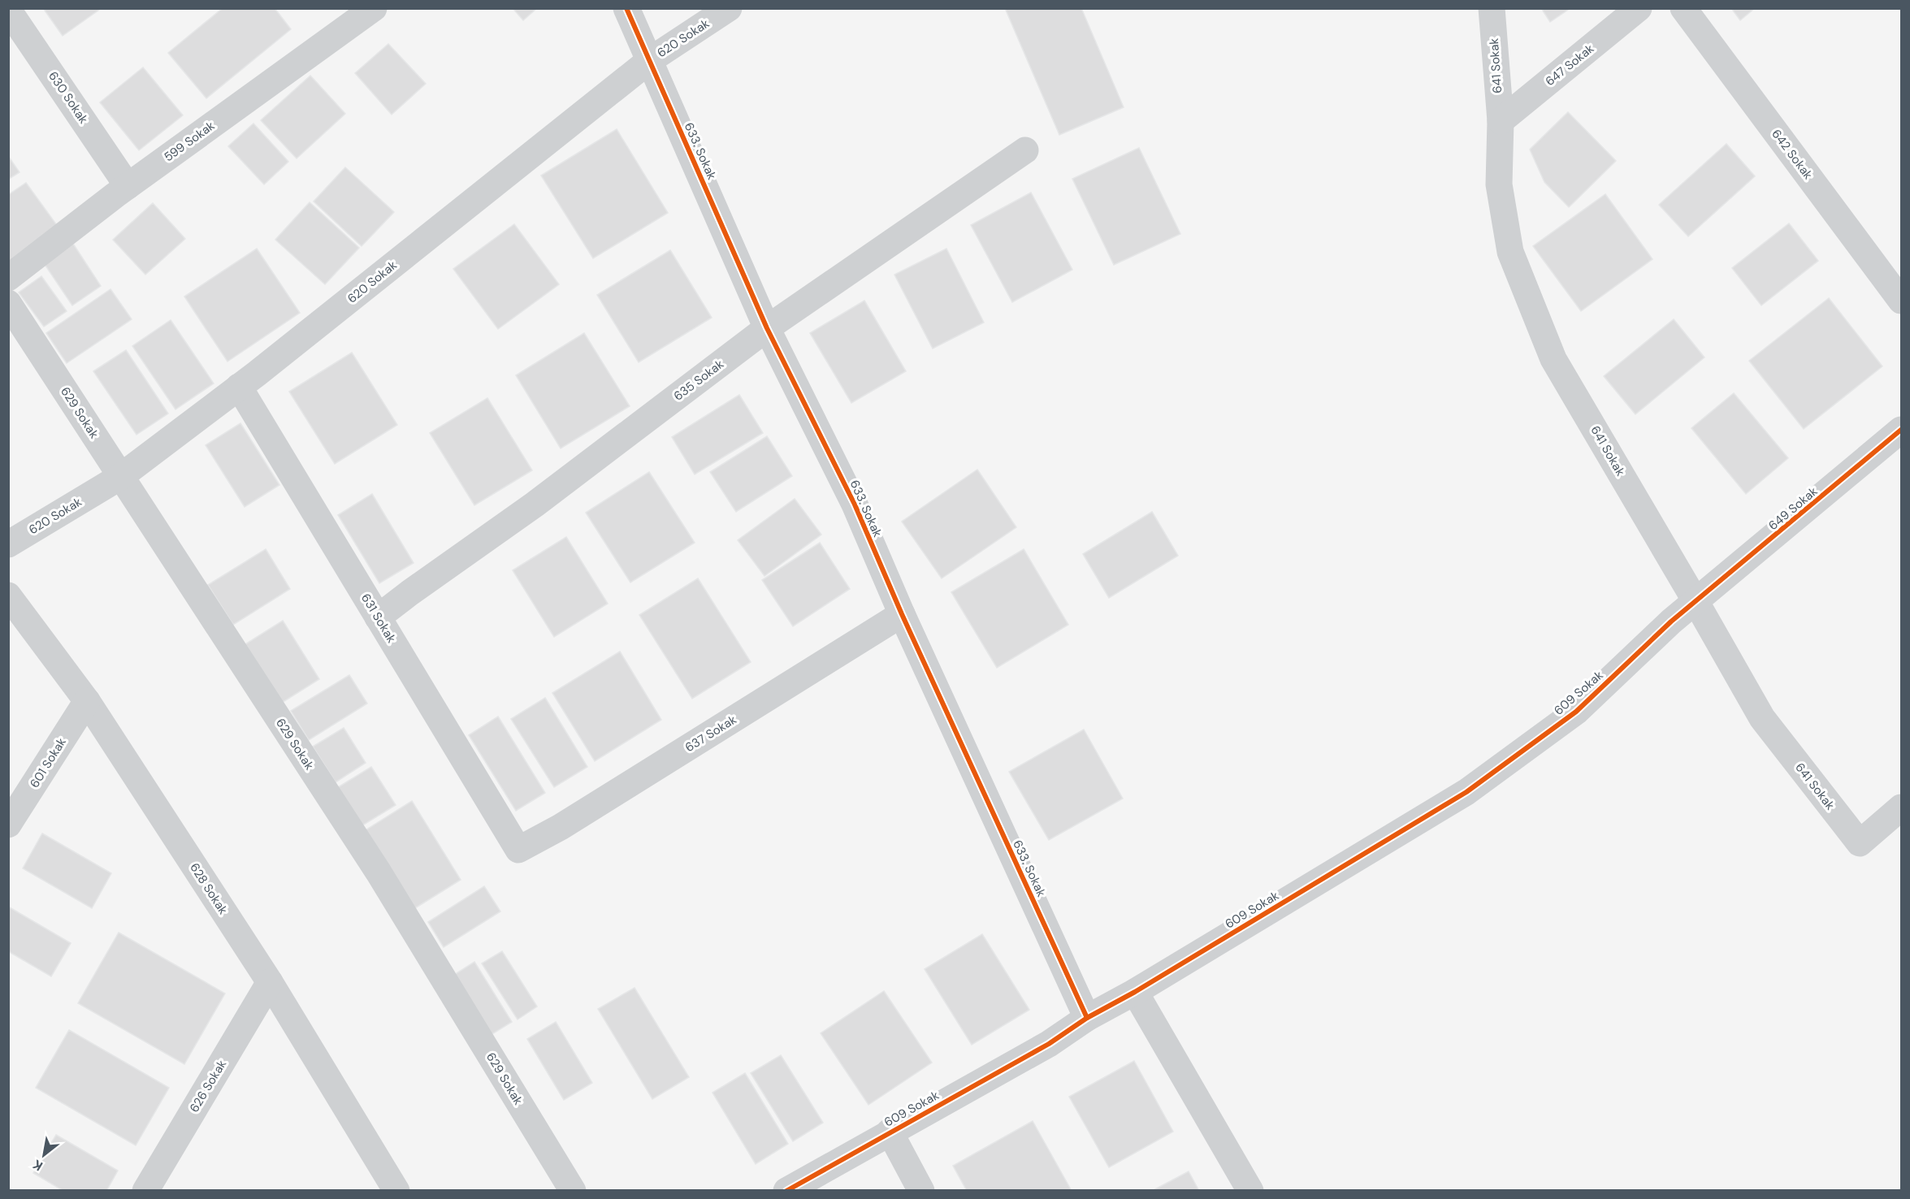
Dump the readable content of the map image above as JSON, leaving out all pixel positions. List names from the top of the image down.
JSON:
{
  "streets": {
    "street": [
      "620 Sokak",
      "647 Sokak",
      "641 Sokak",
      "630 Sokak",
      "599 Sokak",
      "633. Sokak",
      "642 Sokak",
      "635 Sokak",
      "629 Sokak",
      "649 Sokak",
      "631 Sokak",
      "609 Sokak",
      "637 Sokak",
      "601 Sokak",
      "628 Sokak",
      "626 Sokak"
    ]
  },
  "crossings": [
    ["620 Sokak", "633. Sokak"],
    ["620 Sokak", "629 Sokak"],
    ["620 Sokak", "631 Sokak"],
    ["647 Sokak", "641 Sokak"],
    ["641 Sokak", "649 Sokak"],
    ["641 Sokak", "609 Sokak"],
    ["630 Sokak", "599 Sokak"],
    ["633. Sokak", "635 Sokak"],
    ["633. Sokak", "609 Sokak"],
    ["633. Sokak", "637 Sokak"],
    ["635 Sokak", "631 Sokak"],
    ["649 Sokak", "609 Sokak"],
    ["631 Sokak", "637 Sokak"],
    ["601 Sokak", "628 Sokak"],
    ["628 Sokak", "626 Sokak"]
  ],
  "north": "bottom left"
}
